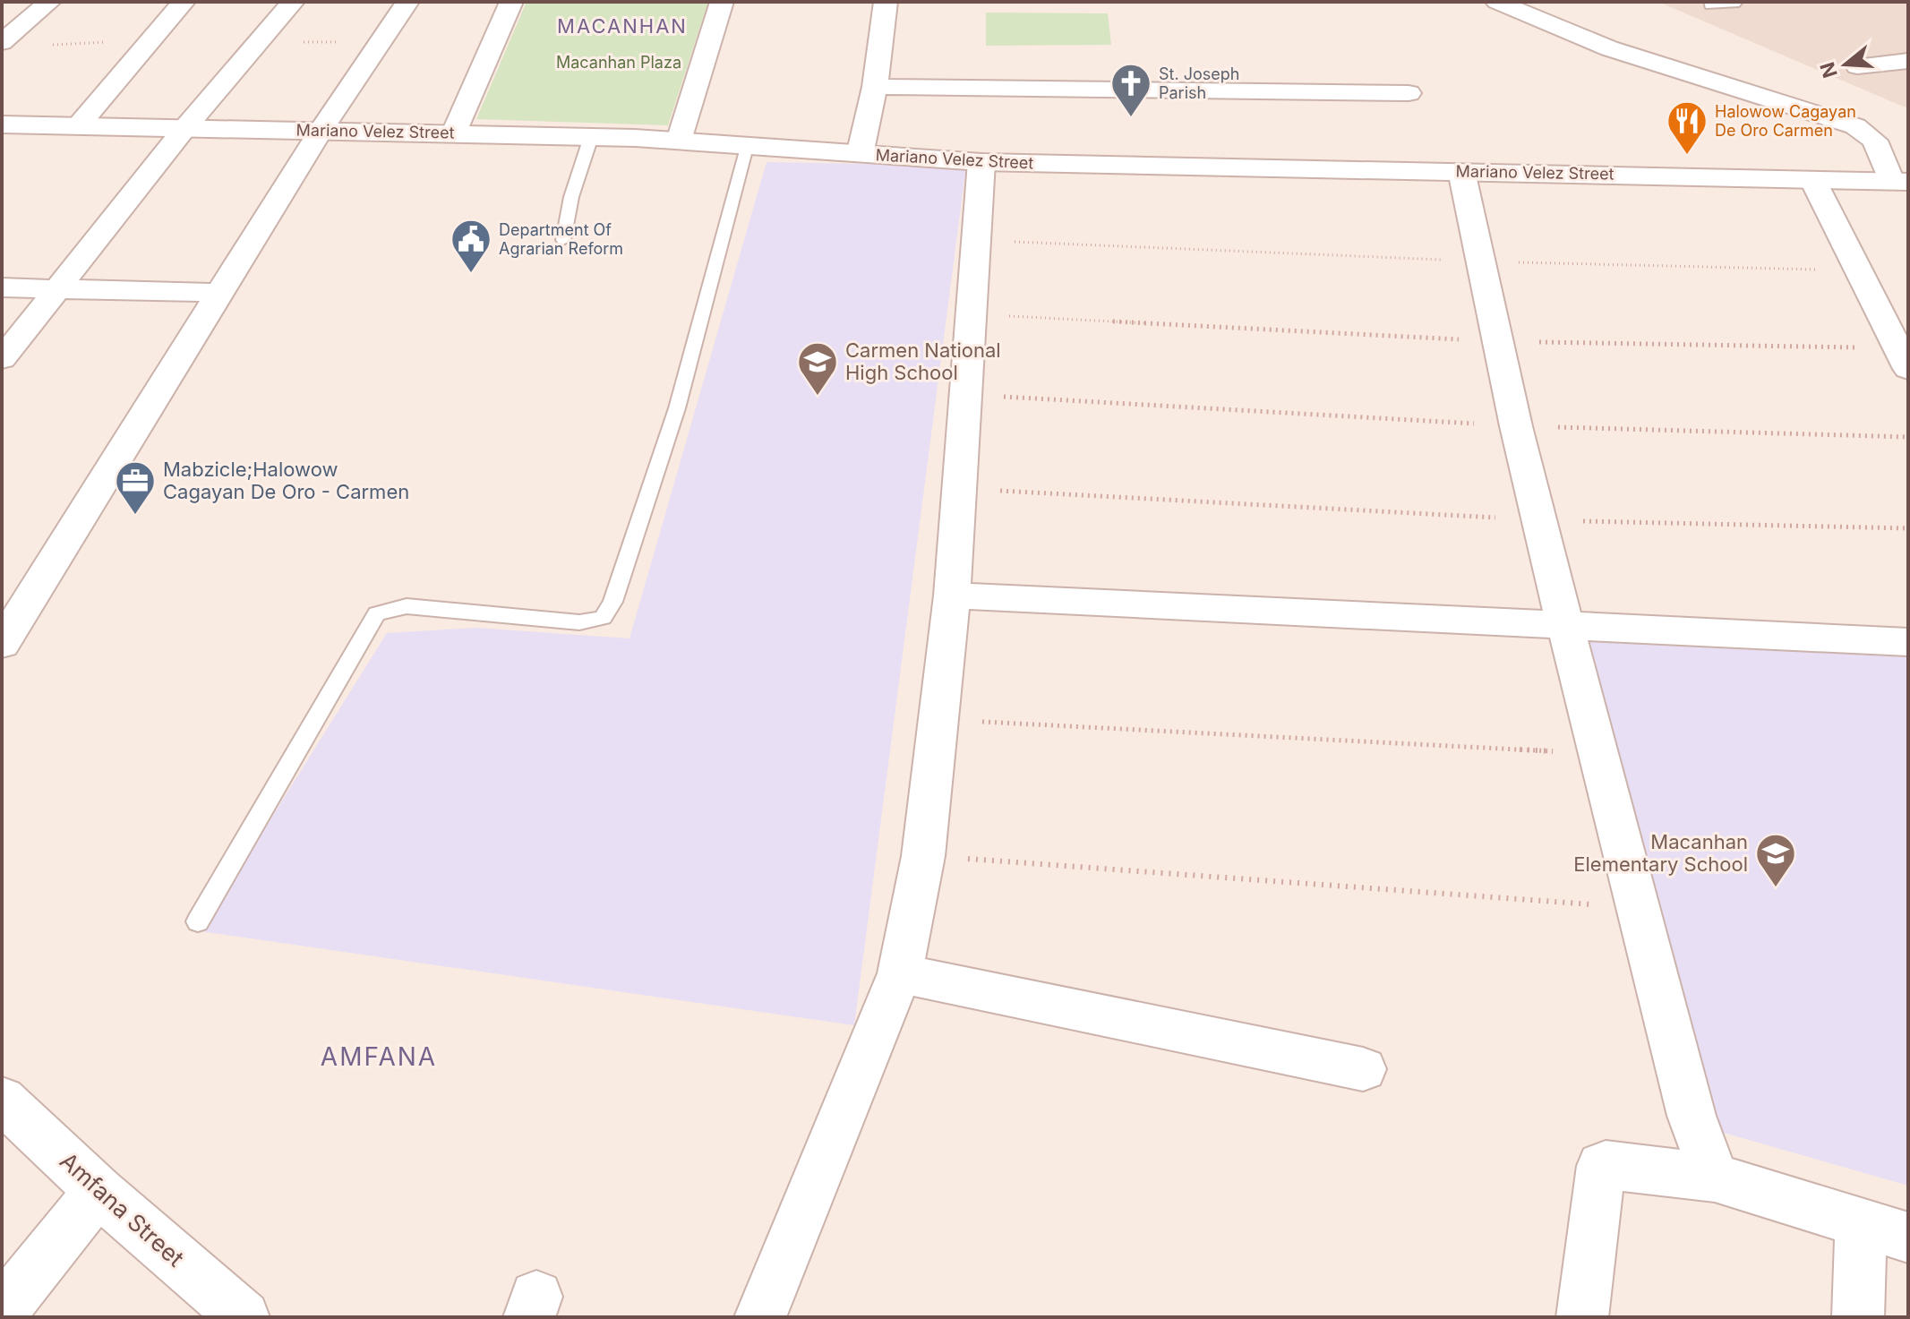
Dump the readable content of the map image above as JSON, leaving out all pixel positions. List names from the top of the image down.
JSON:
{
  "streets": {
    "street": ["Mariano Velez Street", "Amfana Street"]
  },
  "districts": ["MACANHAN", "AMFANA"],
  "parks": ["Macanhan Plaza"],
  "places": {
    "church": ["St. Joseph Parish"],
    "restaurant": ["Halowow Cagayan De Oro Carmen"],
    "public building": ["Department Of Agrarian Reform"],
    "school or university": ["Carmen National High School", "Macanhan Elementary School"],
    "office": ["Mabzicle;Halowow Cagayan De Oro - Carmen"]
  },
  "north": "left"
}
